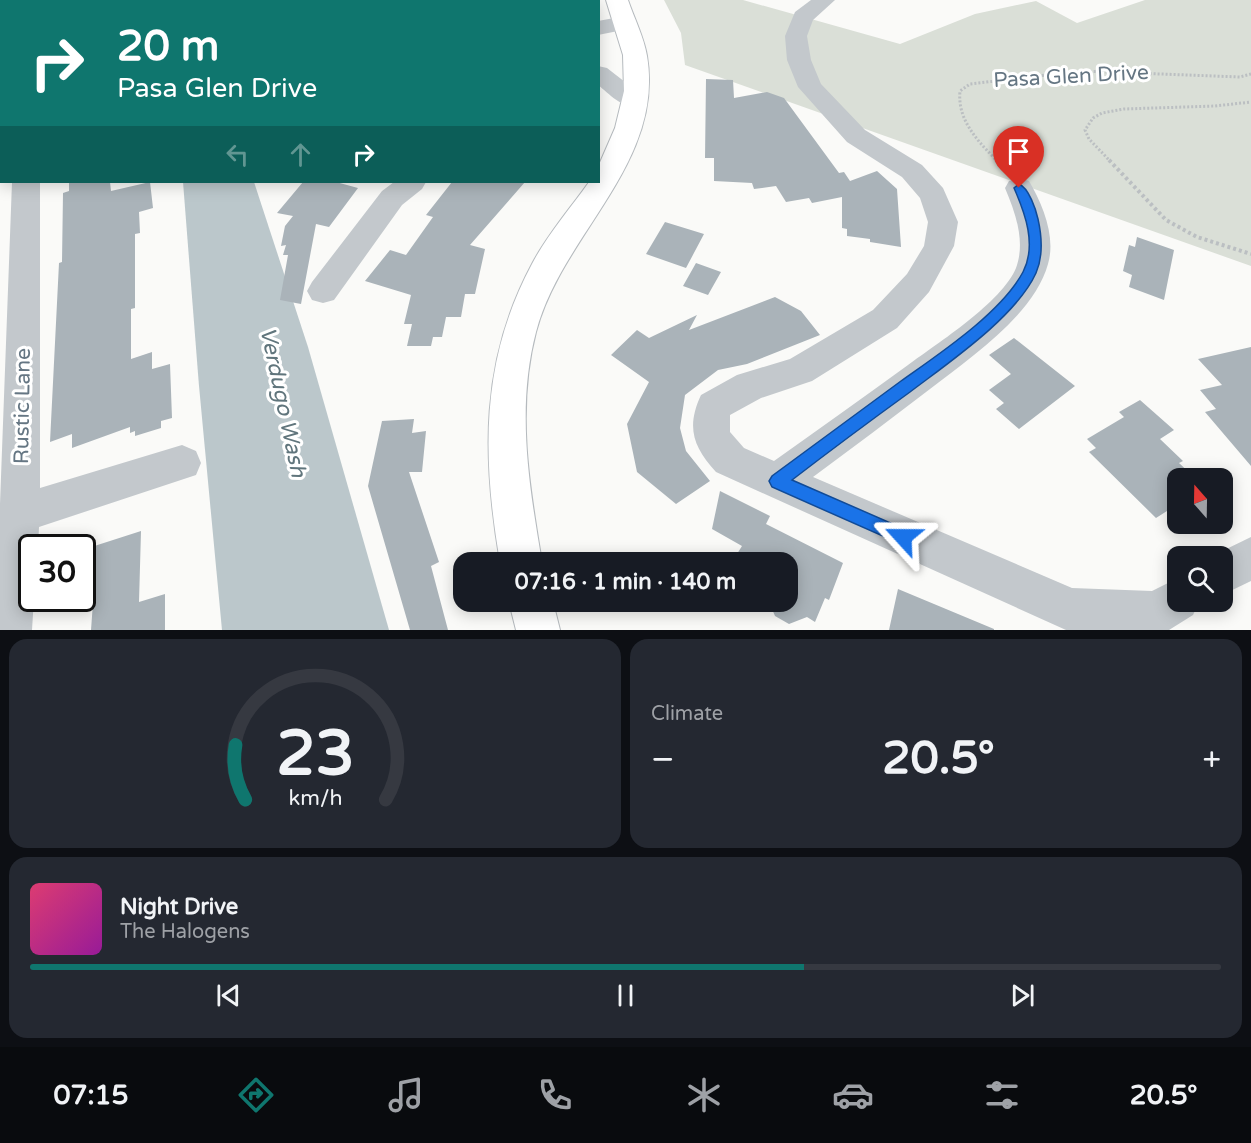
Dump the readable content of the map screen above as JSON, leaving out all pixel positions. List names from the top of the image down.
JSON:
{
  "streets": {
    "street": ["Rustic Lane"],
    "path": ["Pasa Glen Drive"]
  },
  "water": ["Verdugo Wash"],
  "north": "top",
  "page": {
    "turn": ["20 m", "Pasa Glen Drive"],
    "limit": "30",
    "trip": "07:16 · 1 min · 140 m",
    "tile": "Climate",
    "heat": ["−", "20.5°", "+"],
    "song": ["Night Drive", "The Halogens"],
    "tabs": ["07:15", "20.5°"],
    "gauge": ["23", "km/h"]
  }
}
